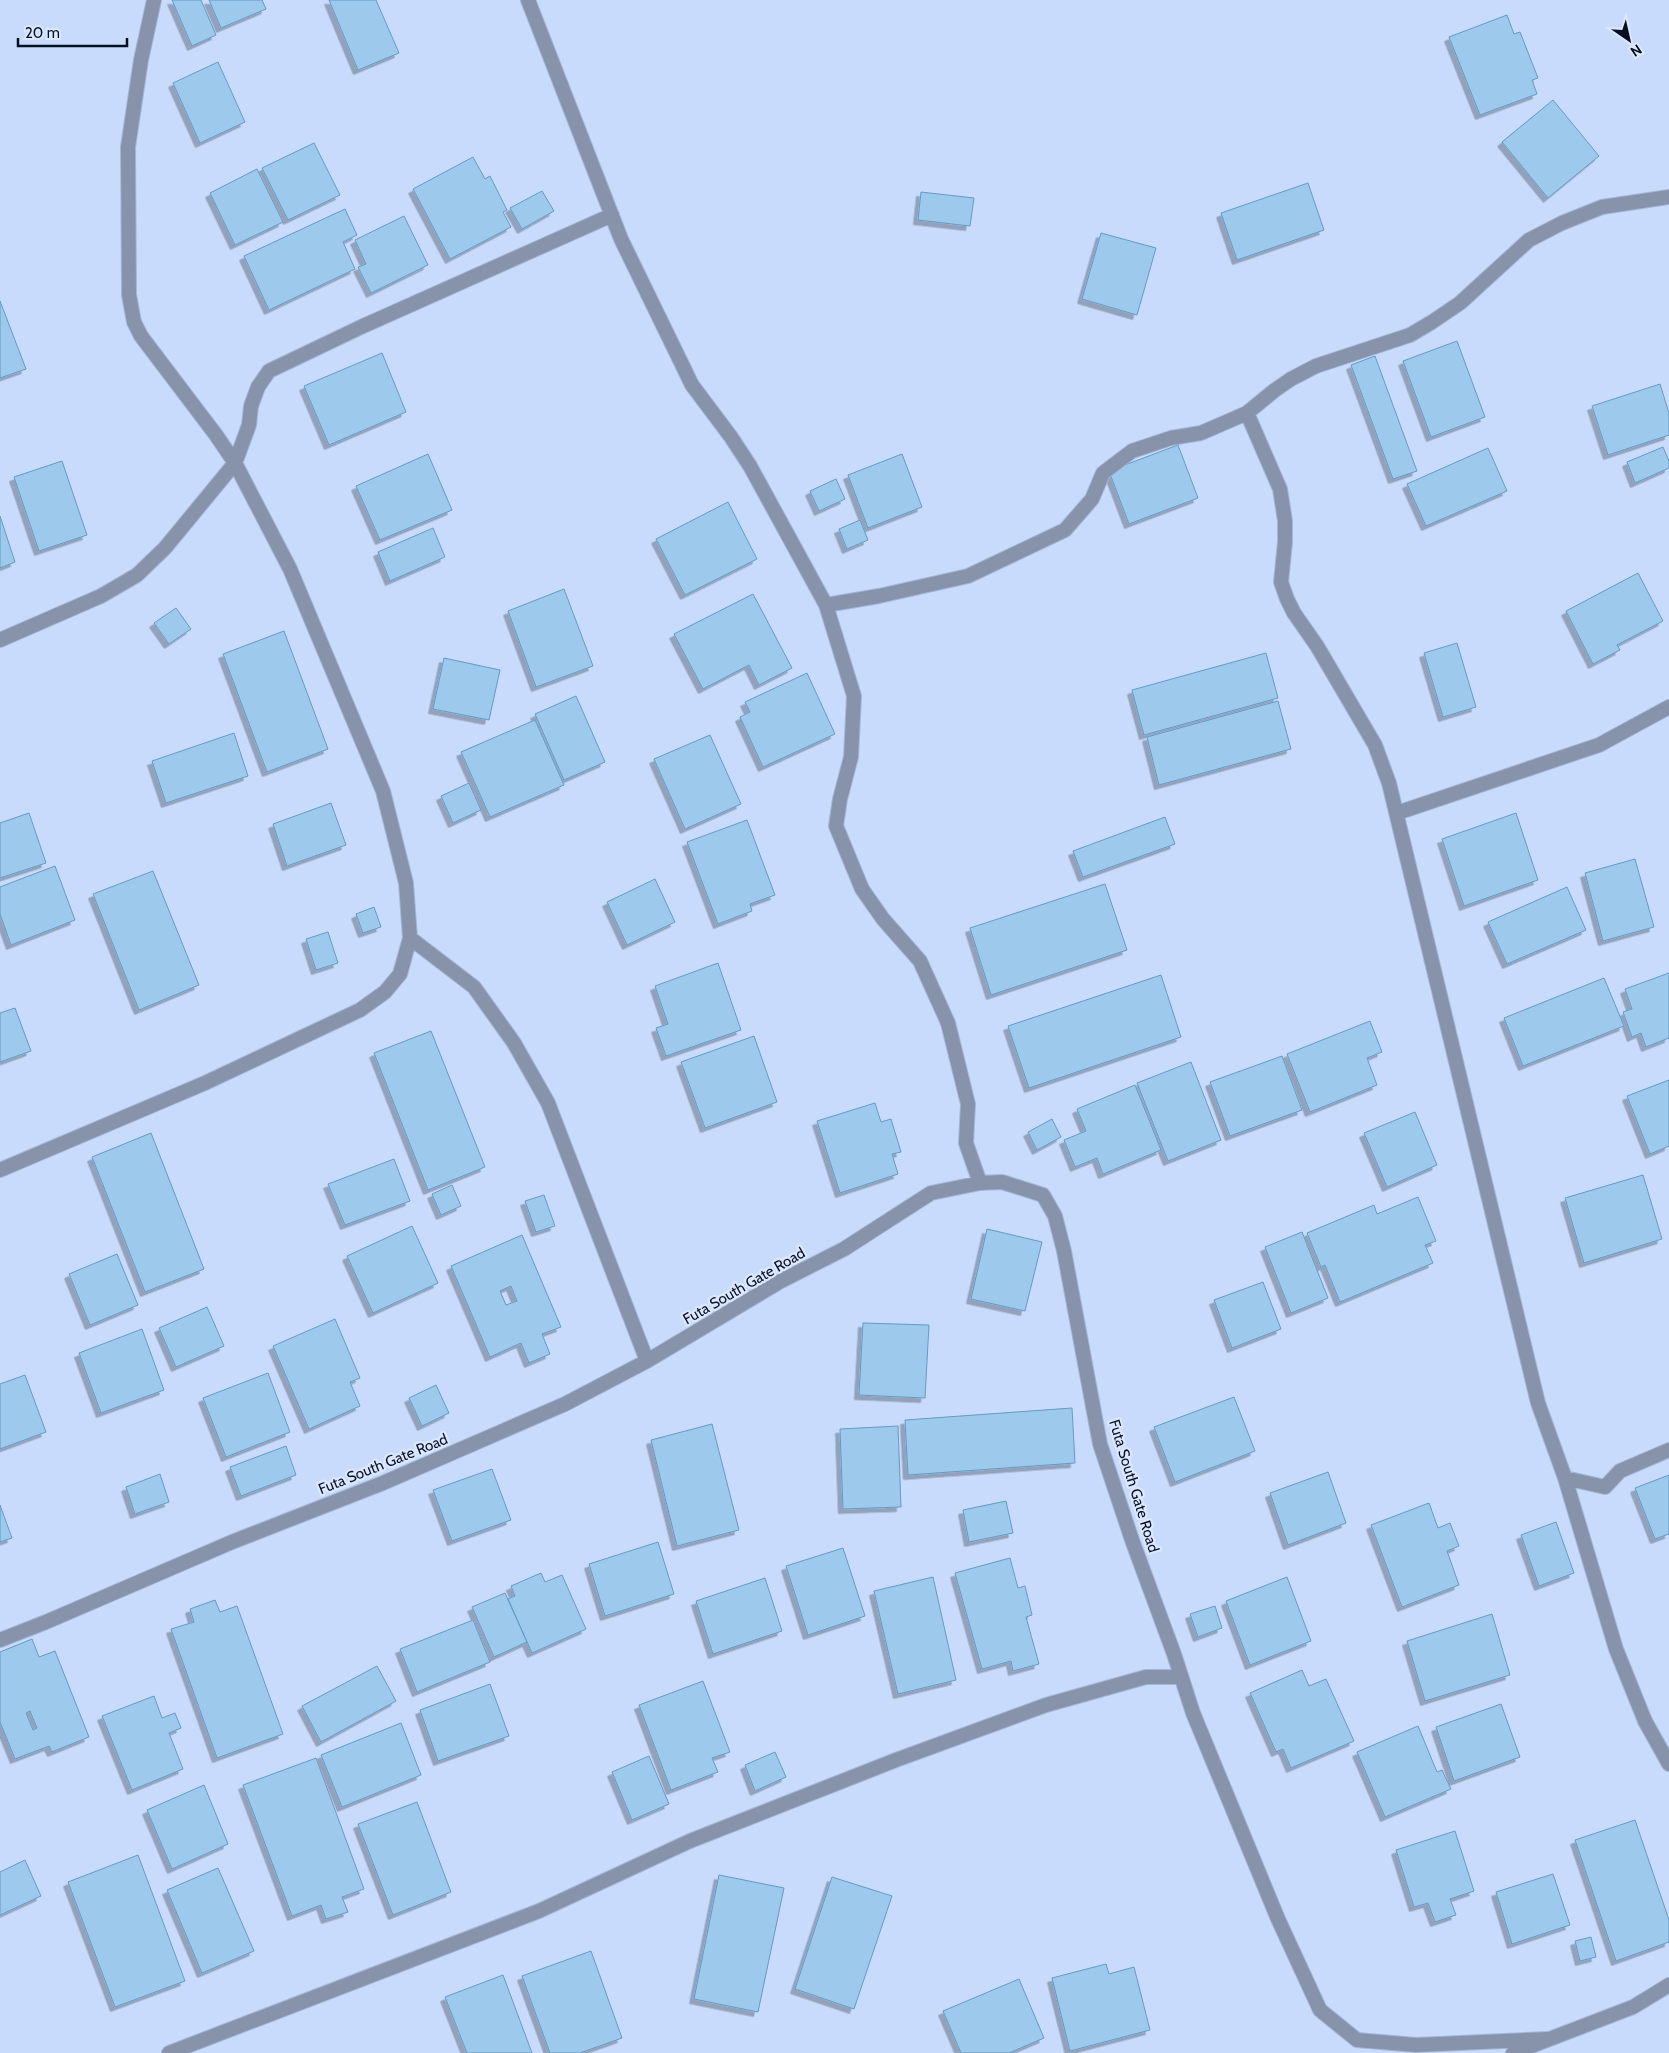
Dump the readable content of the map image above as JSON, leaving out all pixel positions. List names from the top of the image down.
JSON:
{
  "streets": {
    "street": ["Futa South Gate Road"]
  },
  "scale_bar": "20 m",
  "north": "bottom right"
}
